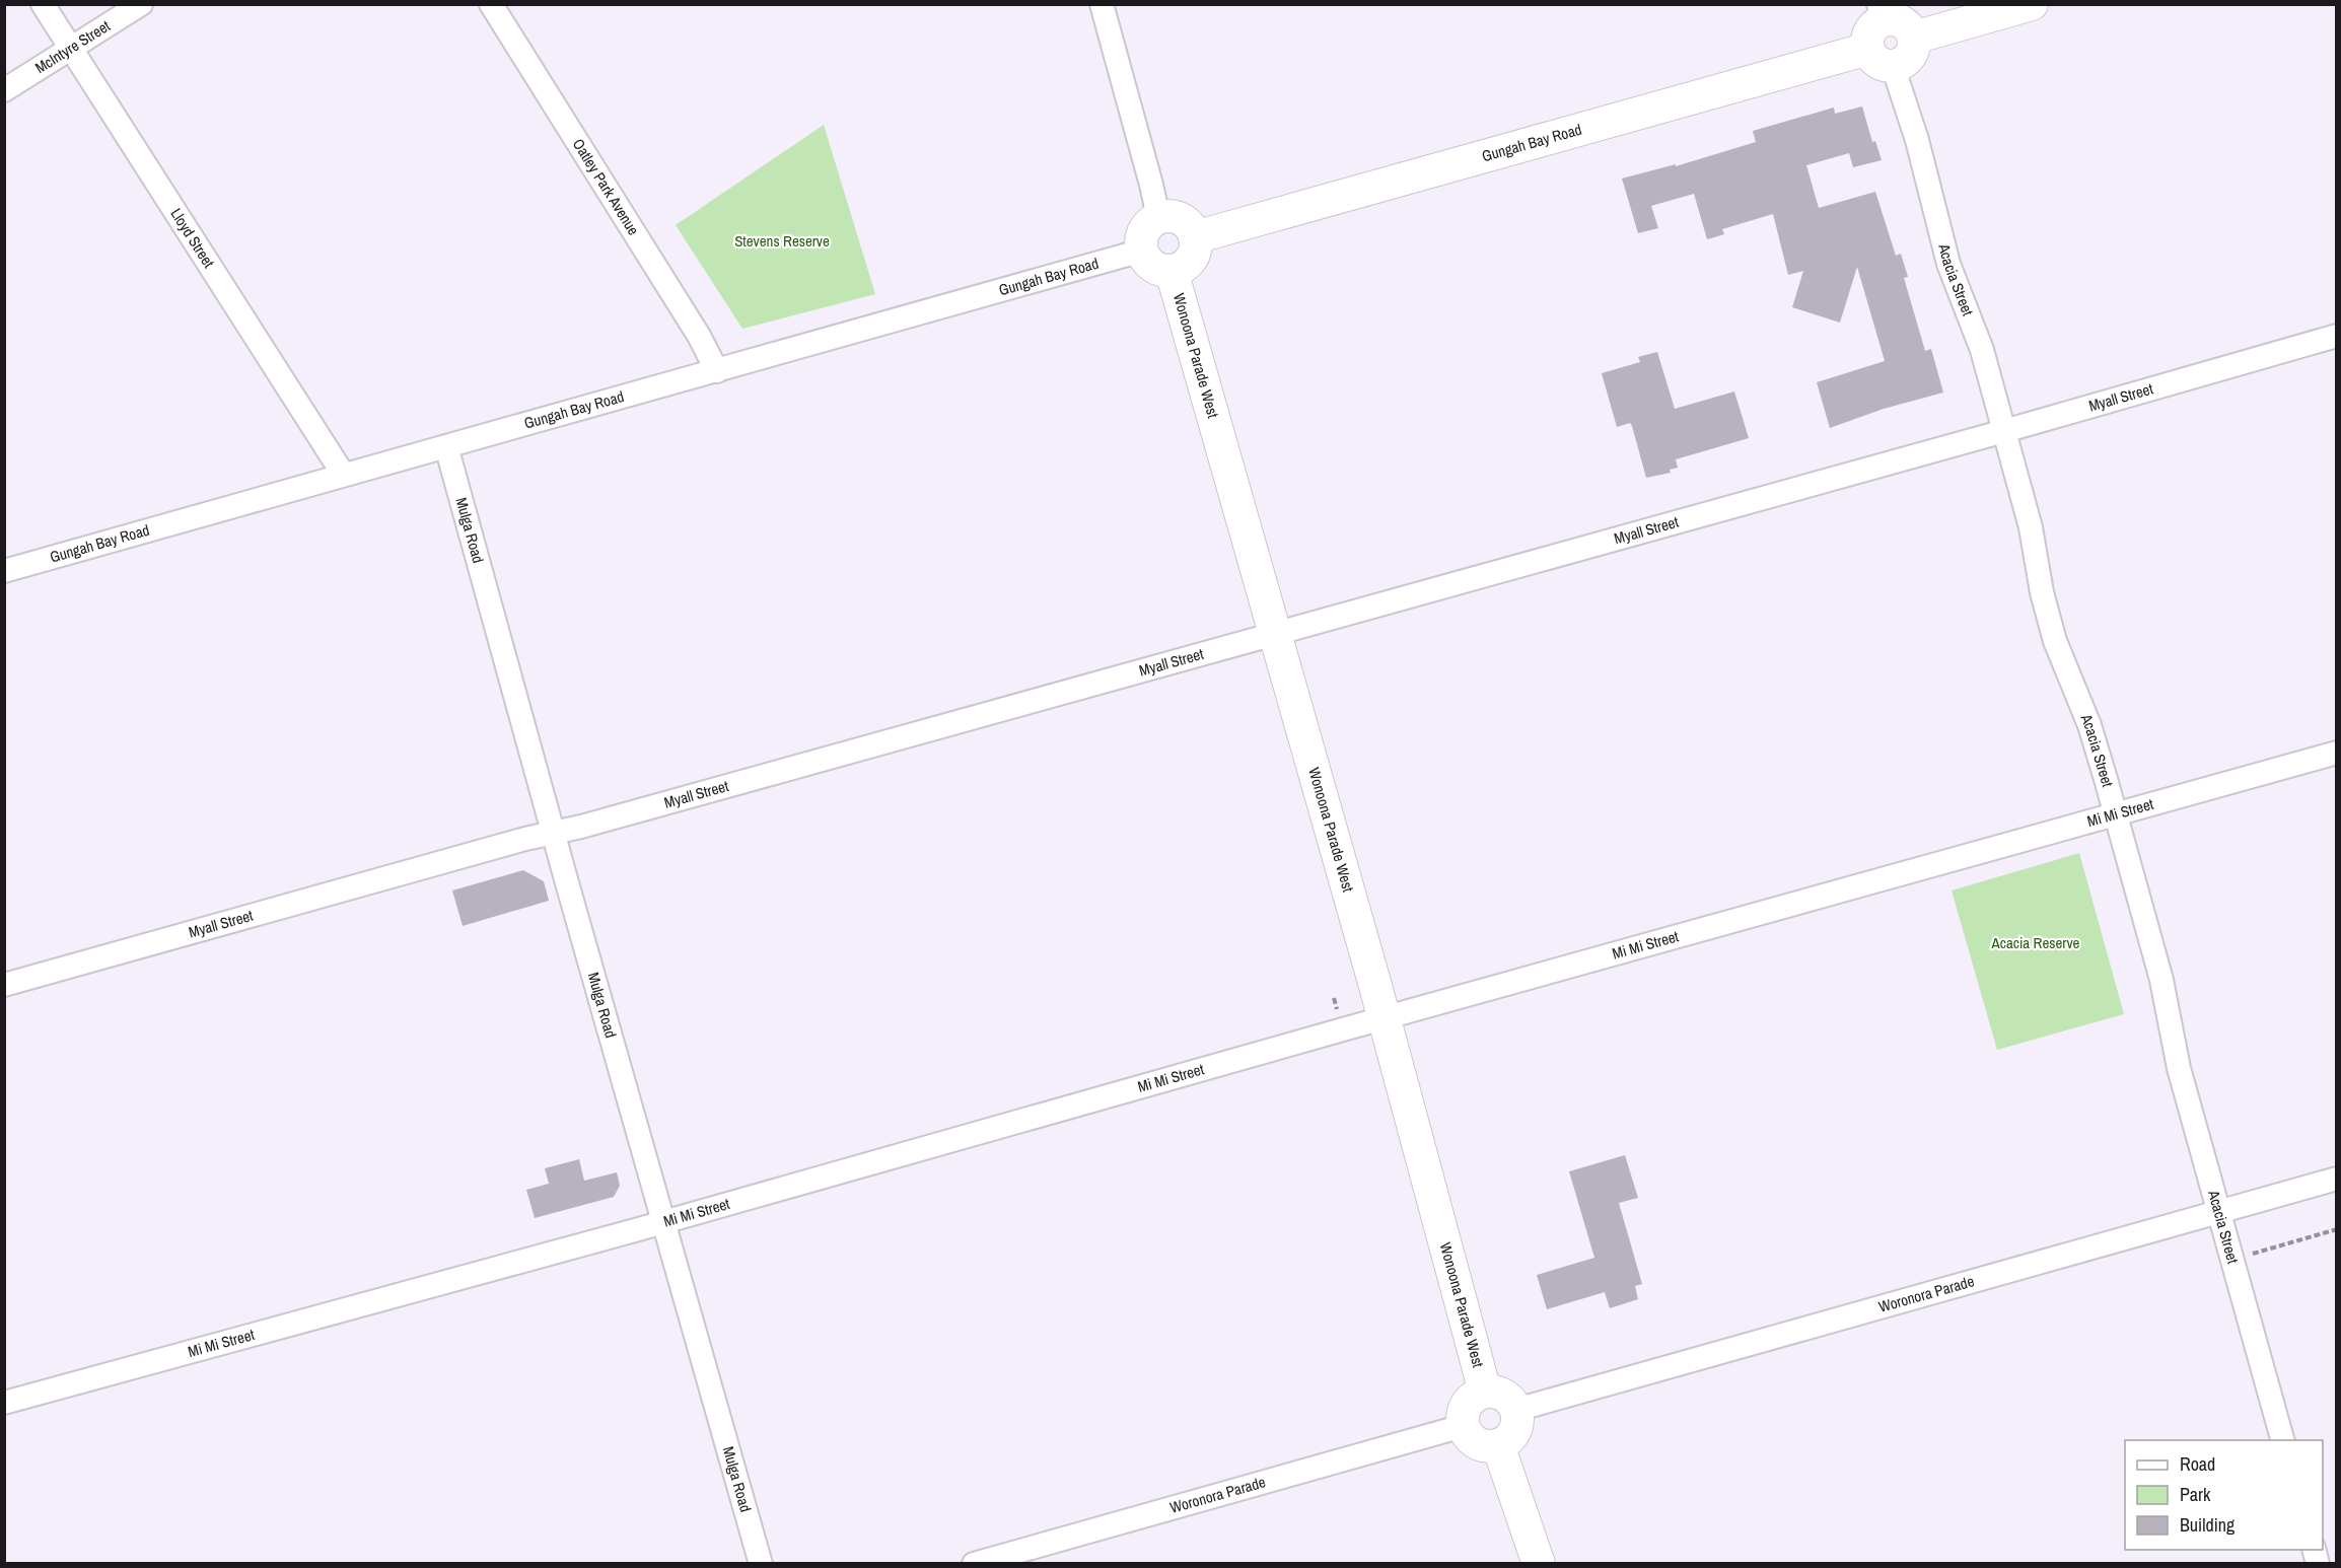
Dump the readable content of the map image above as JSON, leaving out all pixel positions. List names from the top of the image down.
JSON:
{
  "streets": {
    "street": [
      "McIntyre Street",
      "Gungah Bay Road",
      "Oatley Park Avenue",
      "Lloyd Street",
      "Acacia Street",
      "Wonoona Parade West",
      "Myall Street",
      "Mulga Road",
      "Mi Mi Street",
      "Woronora Parade"
    ]
  },
  "crossings": [
    ["McIntyre Street", "Lloyd Street"],
    ["Gungah Bay Road", "Oatley Park Avenue"],
    ["Gungah Bay Road", "Lloyd Street"],
    ["Gungah Bay Road", "Acacia Street"],
    ["Gungah Bay Road", "Wonoona Parade West"],
    ["Gungah Bay Road", "Mulga Road"],
    ["Acacia Street", "Myall Street"],
    ["Acacia Street", "Mi Mi Street"],
    ["Acacia Street", "Woronora Parade"],
    ["Wonoona Parade West", "Myall Street"],
    ["Wonoona Parade West", "Mi Mi Street"],
    ["Wonoona Parade West", "Woronora Parade"],
    ["Myall Street", "Mulga Road"],
    ["Mulga Road", "Mi Mi Street"]
  ],
  "parks": ["Stevens Reserve", "Acacia Reserve"],
  "legend": ["Road", "Park", "Building"]
}
